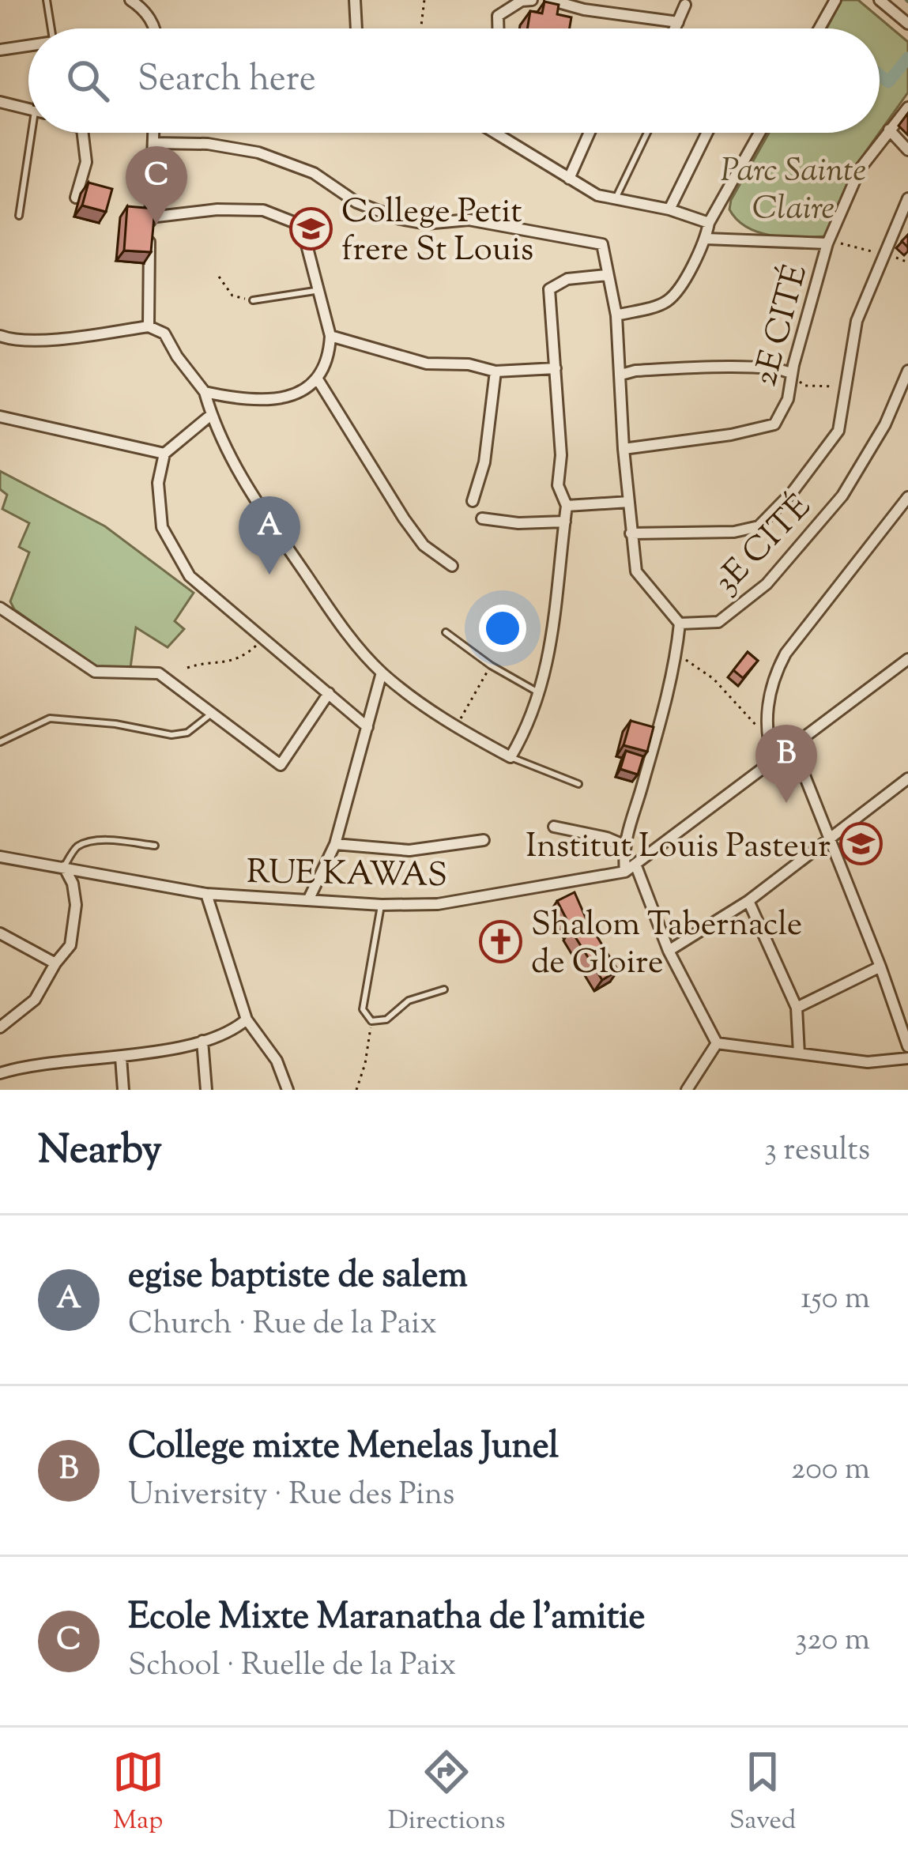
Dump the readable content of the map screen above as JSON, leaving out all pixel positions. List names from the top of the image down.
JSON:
{
  "streets": {
    "street": ["2E CITÉ", "3E CITÉ", "RUE KAWAS"]
  },
  "parks": ["Parc Sainte Claire"],
  "places": {
    "school or university": ["College Petit frere St Louis", "Institut Louis Pasteur"],
    "church": ["Shalom Tabernacle de Gloire"]
  },
  "page": {
    "search": "Search here",
    "pins": ["C", "A", "B"],
    "heading": ["Nearby", "3 results"],
    "list": [
      {
        "mark": "A",
        "name": "egise baptiste de salem",
        "note": "Church · Rue de la Paix",
        "value": "150 m"
      },
      {
        "mark": "B",
        "name": "College mixte Menelas Junel",
        "note": "University · Rue des Pins",
        "value": "200 m"
      },
      {
        "mark": "C",
        "name": "Ecole Mixte Maranatha de l'amitie",
        "note": "School · Ruelle de la Paix",
        "value": "320 m"
      }
    ],
    "nav": ["Map", "Directions", "Saved"]
  }
}
